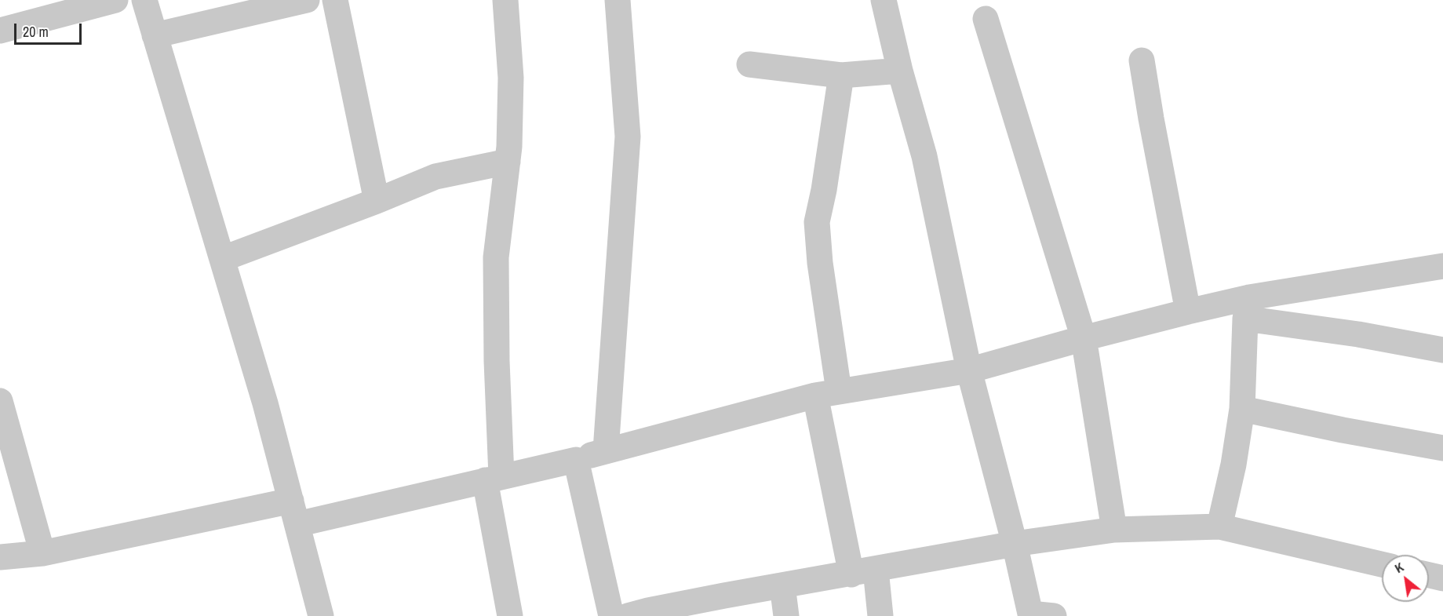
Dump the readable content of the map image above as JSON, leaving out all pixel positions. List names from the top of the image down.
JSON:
{
  "scale_bar": "20 m",
  "north": "top left"
}
